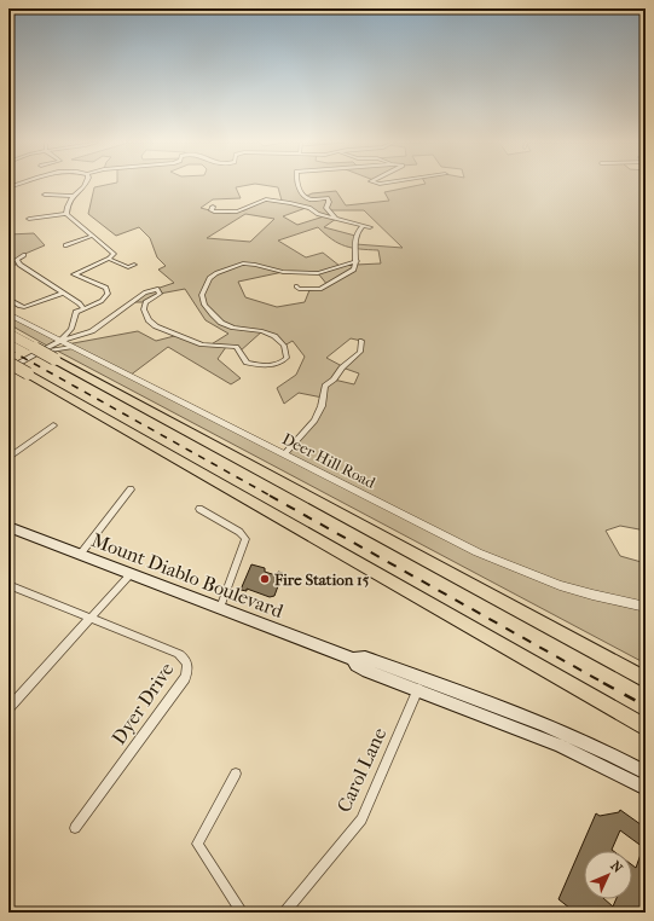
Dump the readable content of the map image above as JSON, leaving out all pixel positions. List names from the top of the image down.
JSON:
{
  "streets": {
    "main road": ["Mount Diablo Boulevard"],
    "street": ["Deer Hill Road", "Dyer Drive", "Carol Lane"]
  },
  "crossings": [
    ["Mount Diablo Boulevard", "Carol Lane"]
  ],
  "places": ["Fire Station 15"],
  "north": "top right"
}
